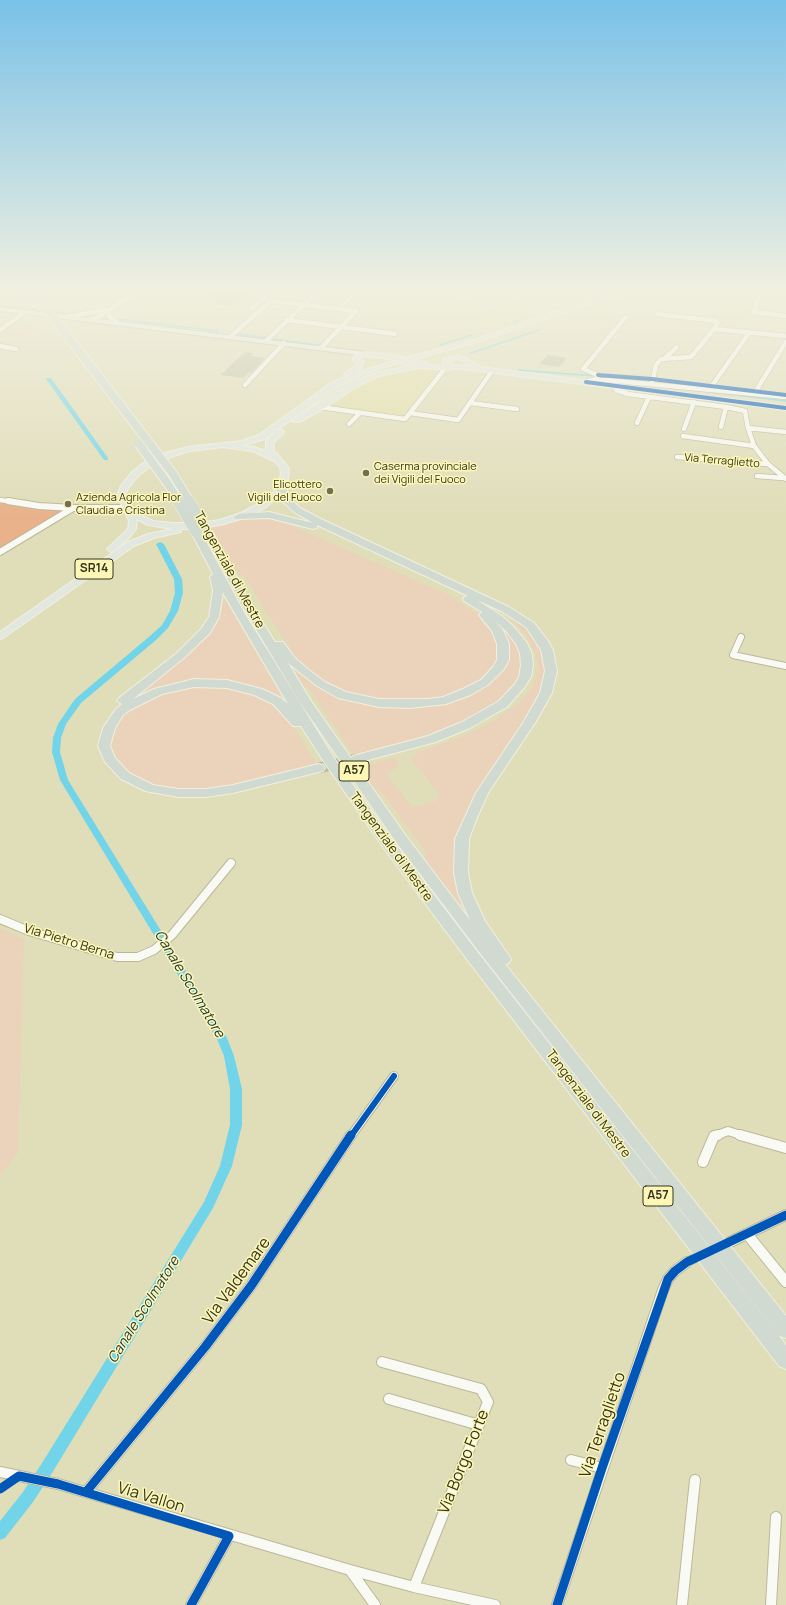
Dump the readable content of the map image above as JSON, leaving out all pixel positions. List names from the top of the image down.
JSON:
{
  "streets": {
    "highway": ["Tangenziale di Mestre", "A57"],
    "main road": ["SR14"],
    "street": [
      "Via Terraglietto",
      "Via Pietro Berna",
      "Via Valdemare",
      "Via Borgo Forte",
      "Via Vallon"
    ]
  },
  "crossings": [
    ["SR14", "Tangenziale di Mestre"],
    ["SR14", "A57"],
    ["Tangenziale di Mestre", "A57"],
    ["Via Valdemare", "Via Vallon"],
    ["Via Borgo Forte", "Via Vallon"]
  ],
  "water": ["Canale Scolmatore"],
  "places": ["Caserma provinciale dei Vigili del Fuoco", "Elicottero Vigili del Fuoco", "Azienda Agricola Flor Claudia e Cristina"]
}
